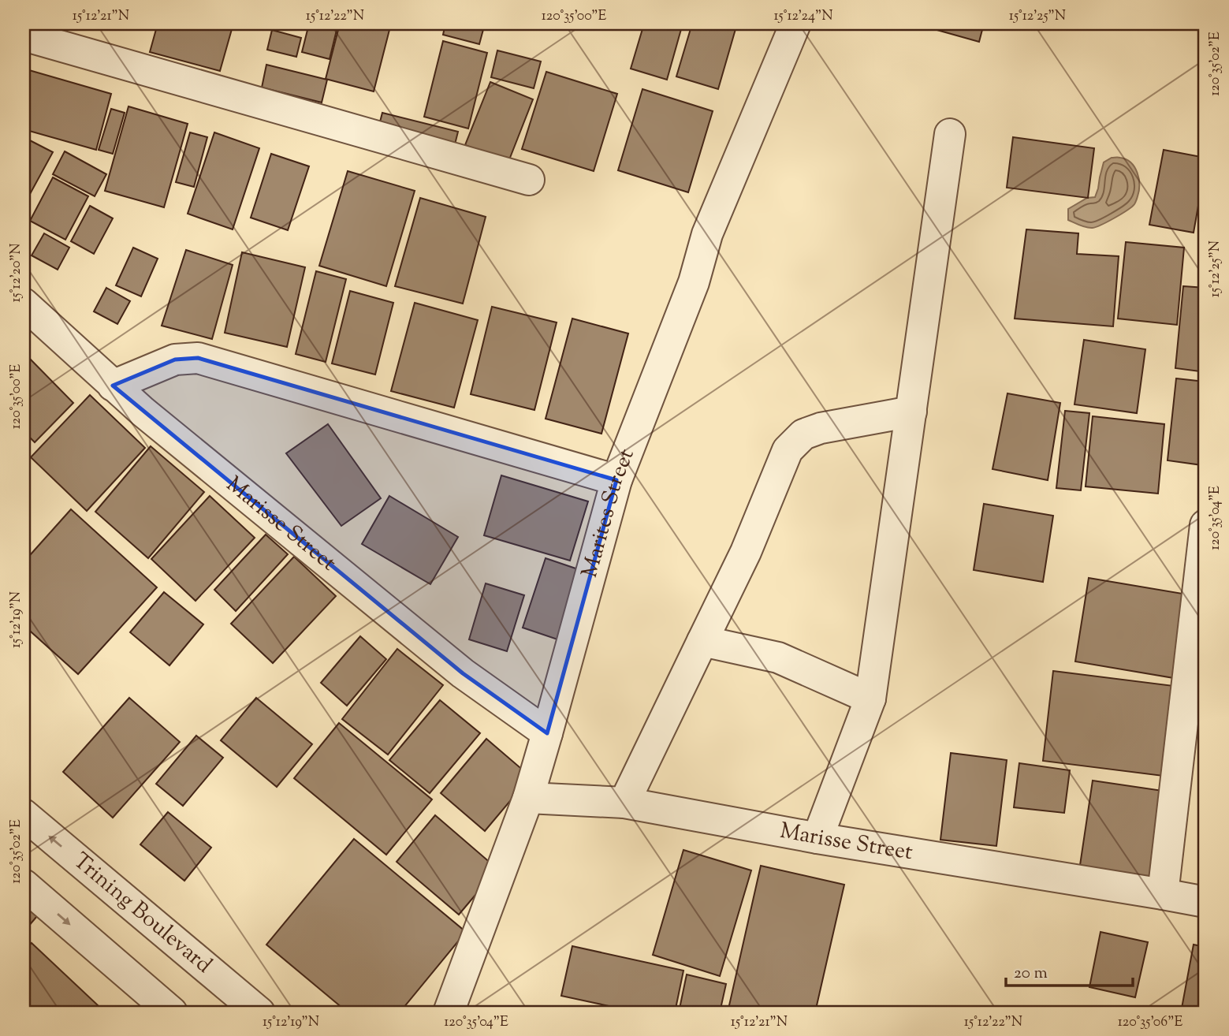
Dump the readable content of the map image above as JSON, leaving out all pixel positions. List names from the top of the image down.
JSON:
{
  "streets": {
    "street": ["Marites Street", "Marisse Street", "Trining Boulevard"]
  },
  "crossings": [
    ["Marites Street", "Marisse Street"]
  ],
  "scale_bar": "20 m",
  "coordinates": [
    "15°12'21\"N",
    "15°12'22\"N",
    "120°35'00\"E",
    "15°12'24\"N",
    "15°12'25\"N",
    "120°35'02\"E",
    "15°12'20\"N",
    "120°35'04\"E",
    "15°12'19\"N",
    "120°35'06\"E"
  ]
}
